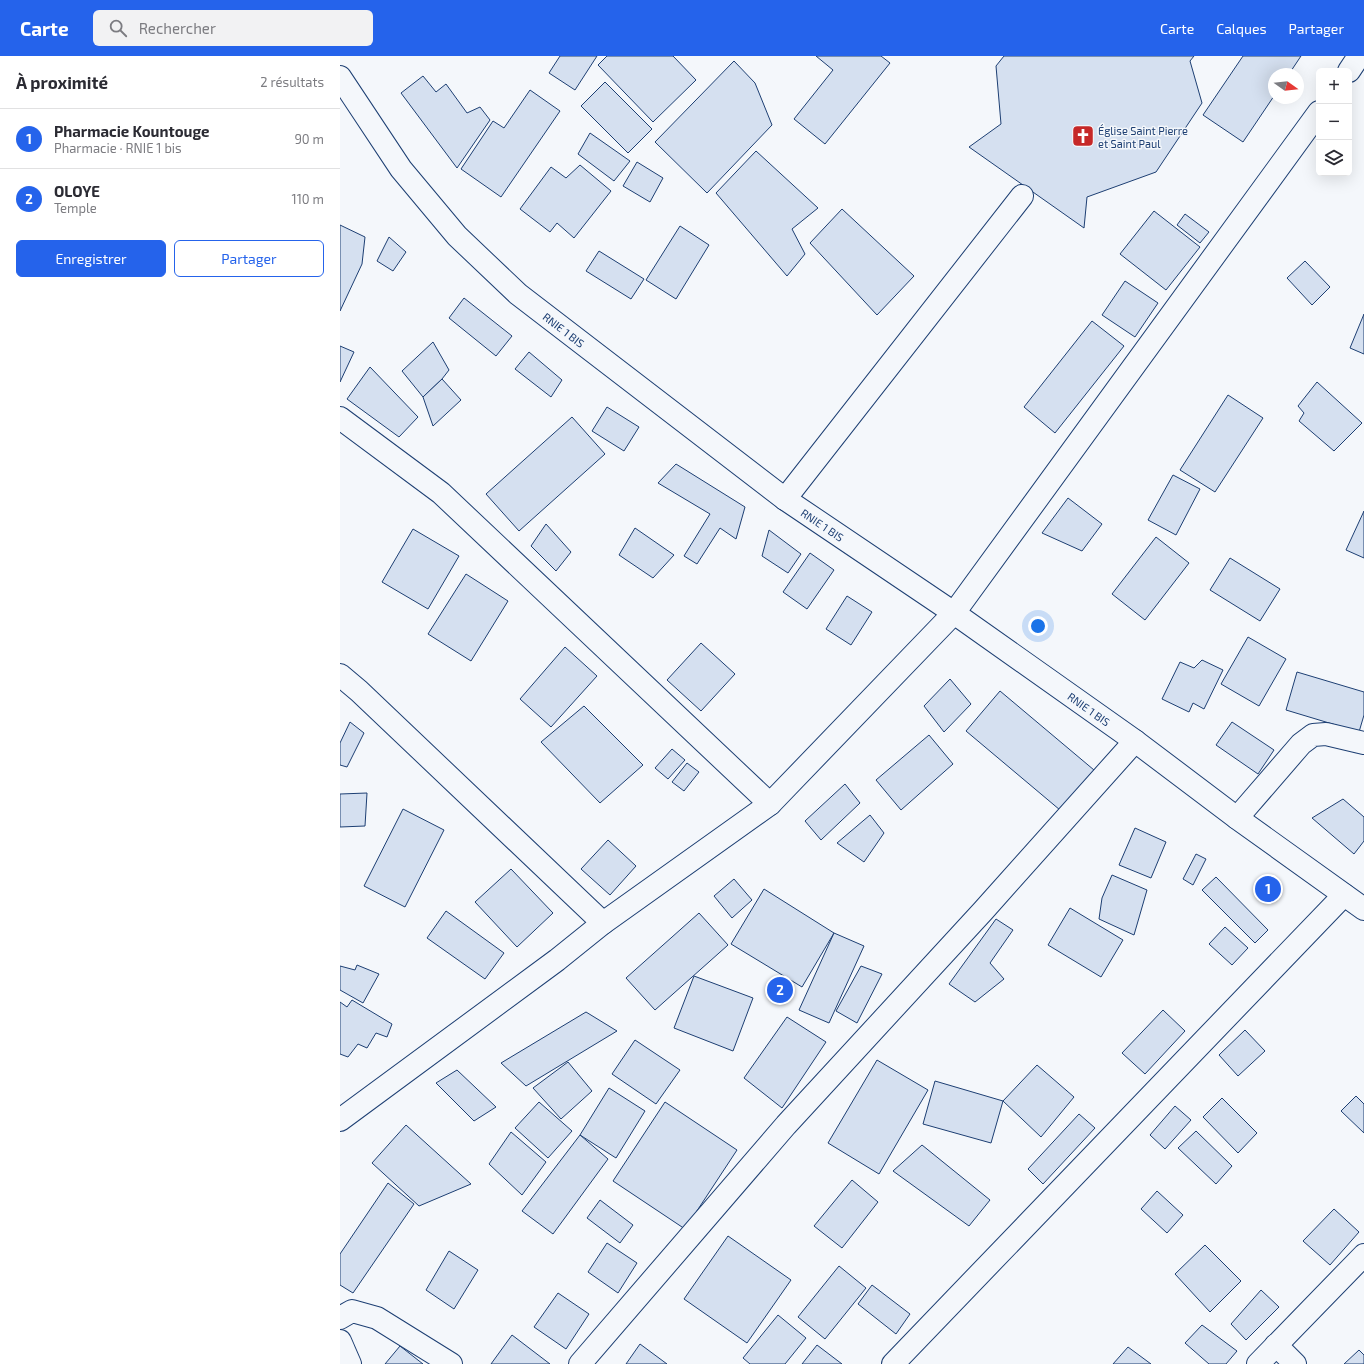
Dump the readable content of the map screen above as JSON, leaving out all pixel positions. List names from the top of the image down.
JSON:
{
  "streets": {
    "street": ["RNIE 1 BIS"]
  },
  "places": {
    "church": ["Église Saint Pierre et Saint Paul"]
  },
  "north": "right",
  "page": {
    "header": "Carte",
    "search": "Rechercher",
    "nav": ["Carte", "Calques", "Partager"],
    "heading": ["À proximité", "2 résultats"],
    "map_buttons": ["+", "−"],
    "list": [
      {
        "mark": "1",
        "name": "Pharmacie Kountouge",
        "note": "Pharmacie · RNIE 1 bis",
        "value": "90 m"
      },
      {
        "mark": "2",
        "name": "OLOYE",
        "note": "Temple",
        "value": "110 m"
      }
    ],
    "buttons": ["Enregistrer", "Partager"],
    "pins": ["1", "2"]
  }
}
